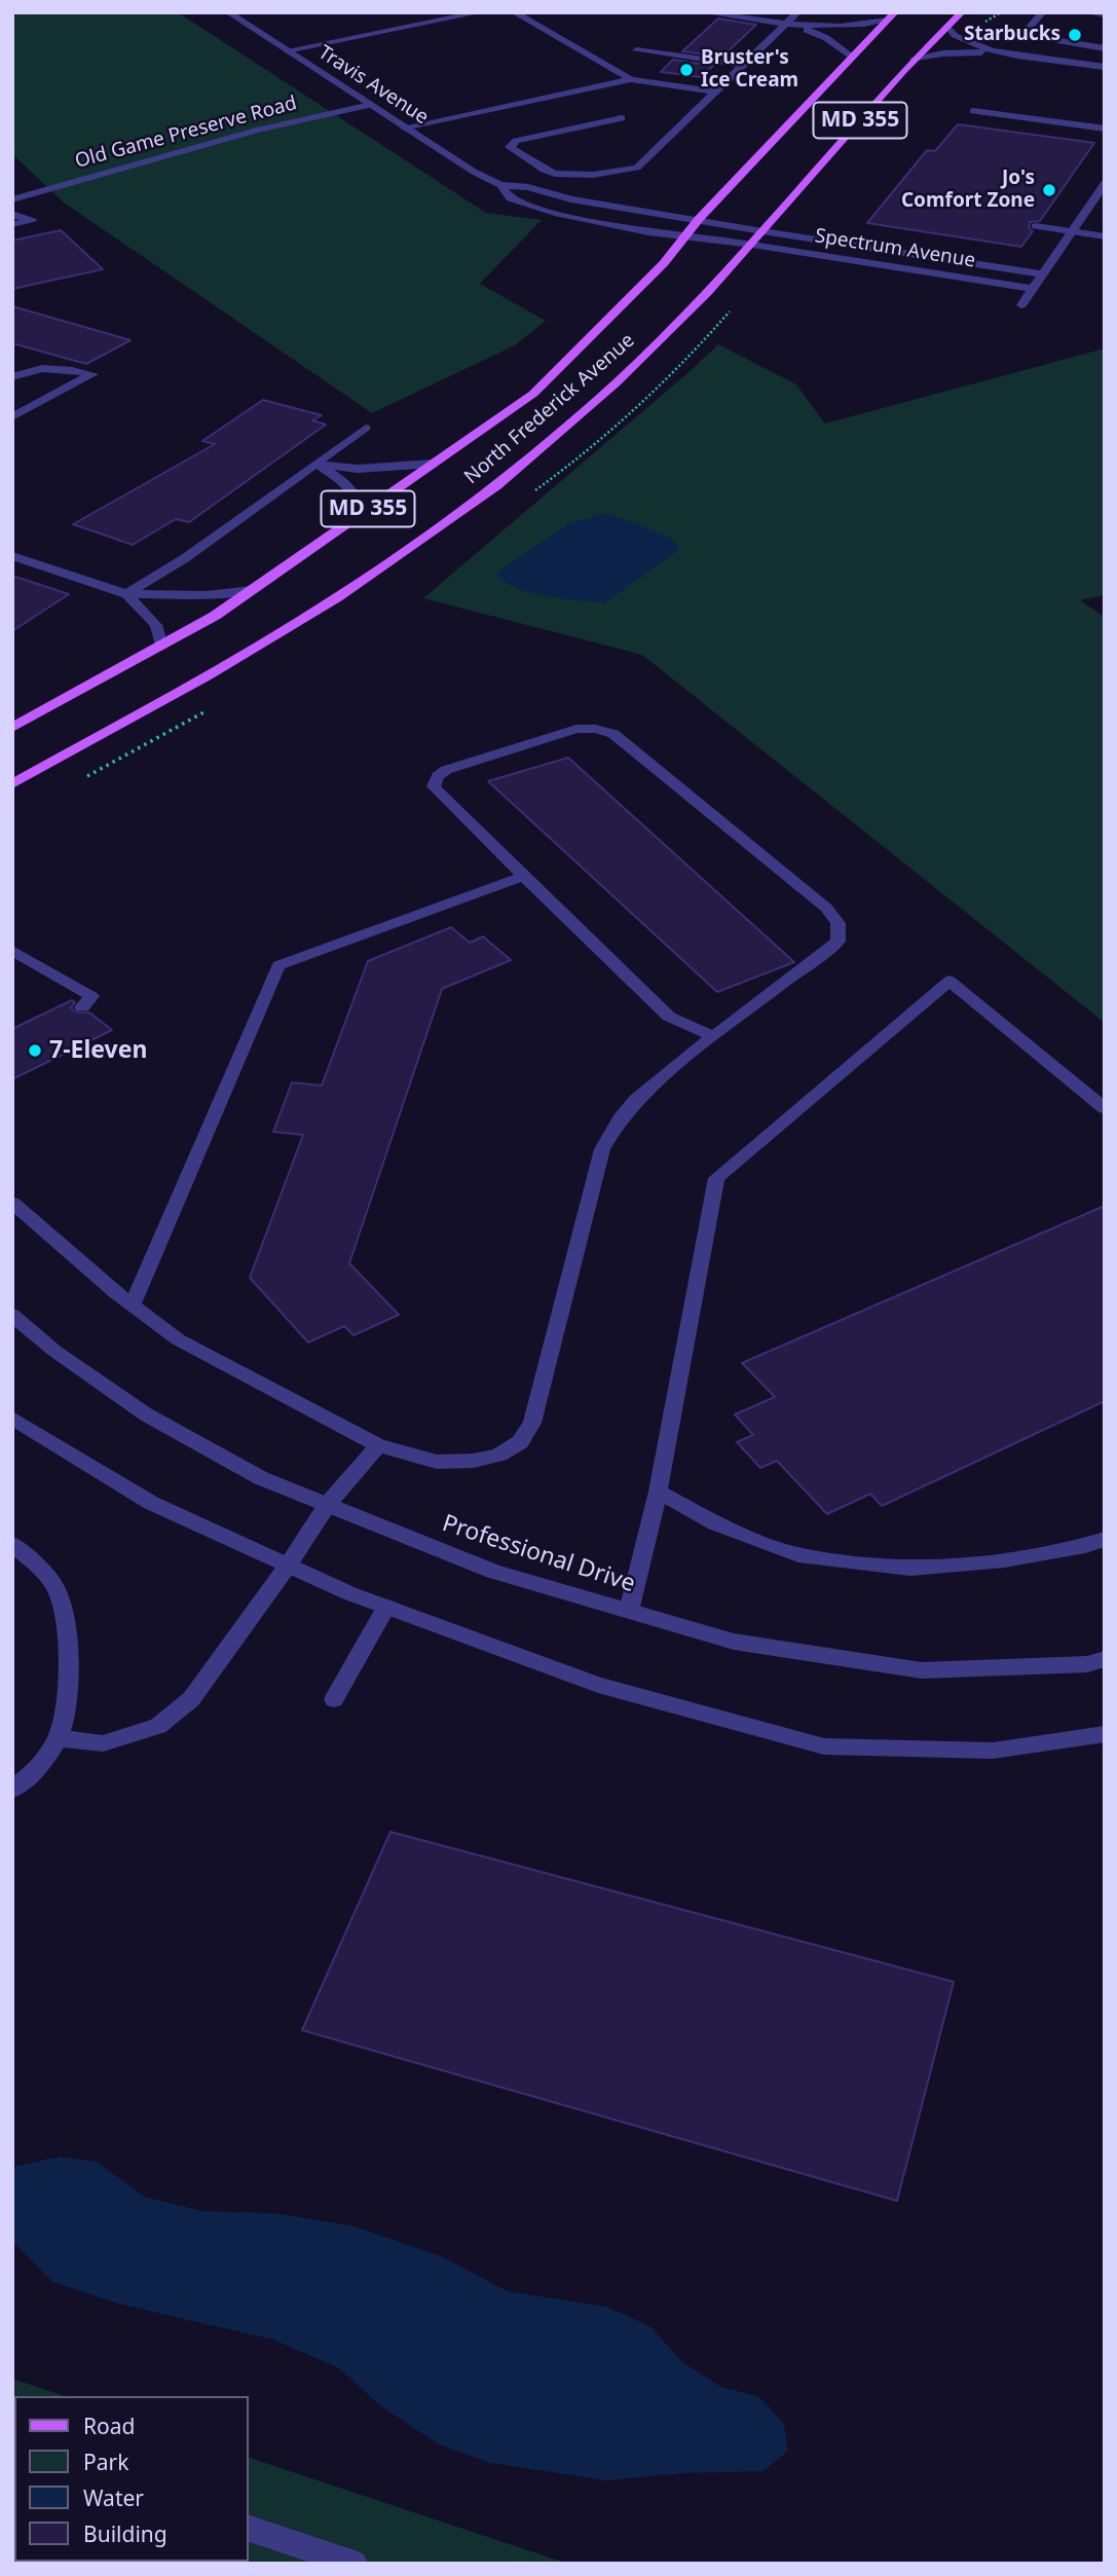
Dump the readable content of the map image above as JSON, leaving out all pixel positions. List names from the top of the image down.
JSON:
{
  "streets": {
    "main road": ["MD 355", "North Frederick Avenue"],
    "street": [
      "Travis Avenue",
      "Old Game Preserve Road",
      "Spectrum Avenue",
      "Professional Drive"
    ]
  },
  "crossings": [
    ["Travis Avenue", "Old Game Preserve Road"],
    ["Travis Avenue", "Spectrum Avenue"],
    ["Travis Avenue", "North Frederick Avenue"],
    ["Spectrum Avenue", "North Frederick Avenue"]
  ],
  "places": [
    "Starbucks",
    "Bruster's Ice Cream",
    "Jo's Comfort Zone",
    "7-Eleven"
  ],
  "legend": [
    "Road",
    "Park",
    "Water",
    "Building"
  ]
}
